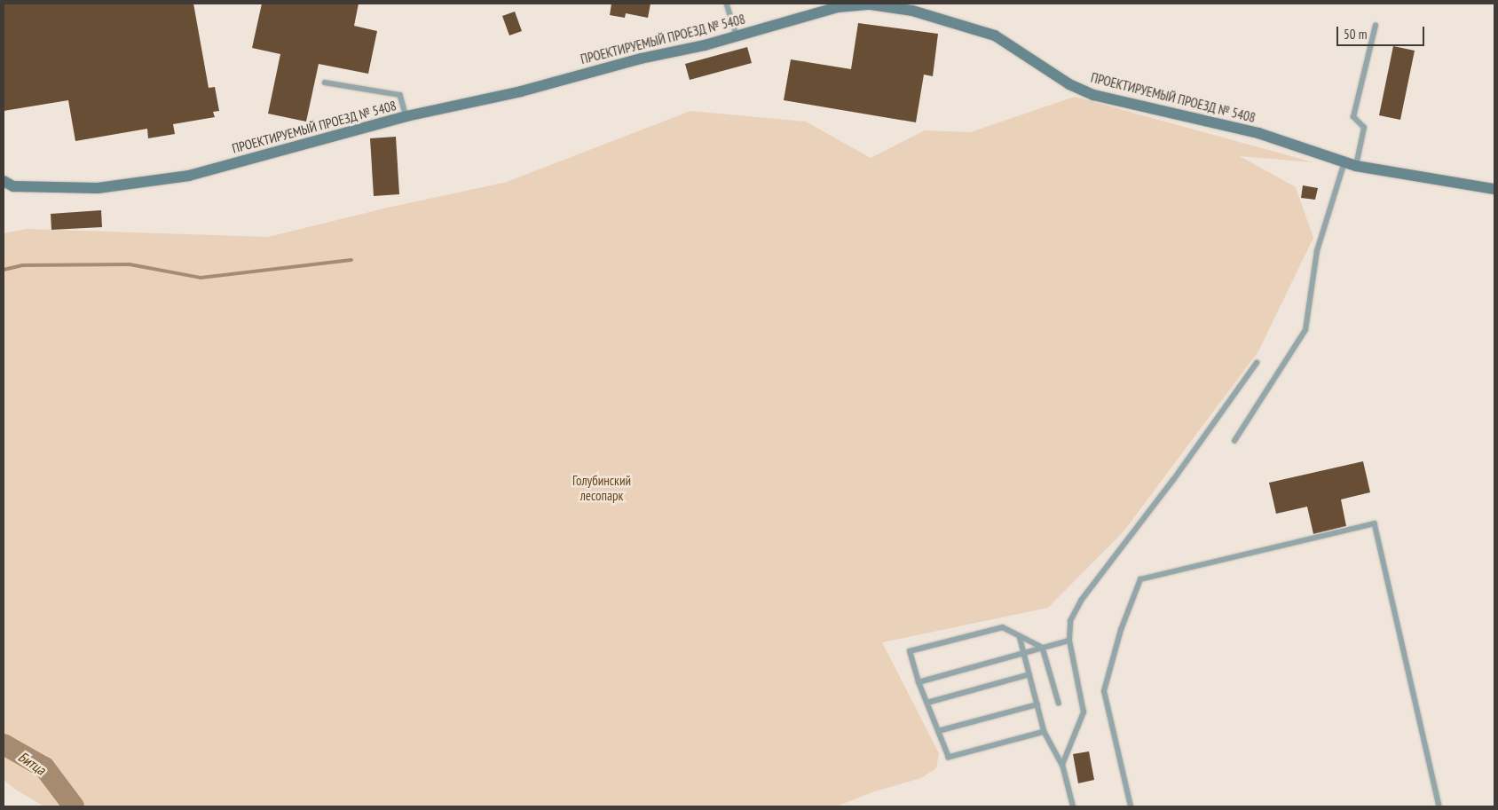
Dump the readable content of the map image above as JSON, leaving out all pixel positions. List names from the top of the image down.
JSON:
{
  "streets": {
    "street": ["ПРОЕКТИРУЕМЫЙ ПРОЕЗД № 5408"]
  },
  "water": ["Битца"],
  "parks": ["Голубинский лесопарк"],
  "scale_bar": "50 m"
}
